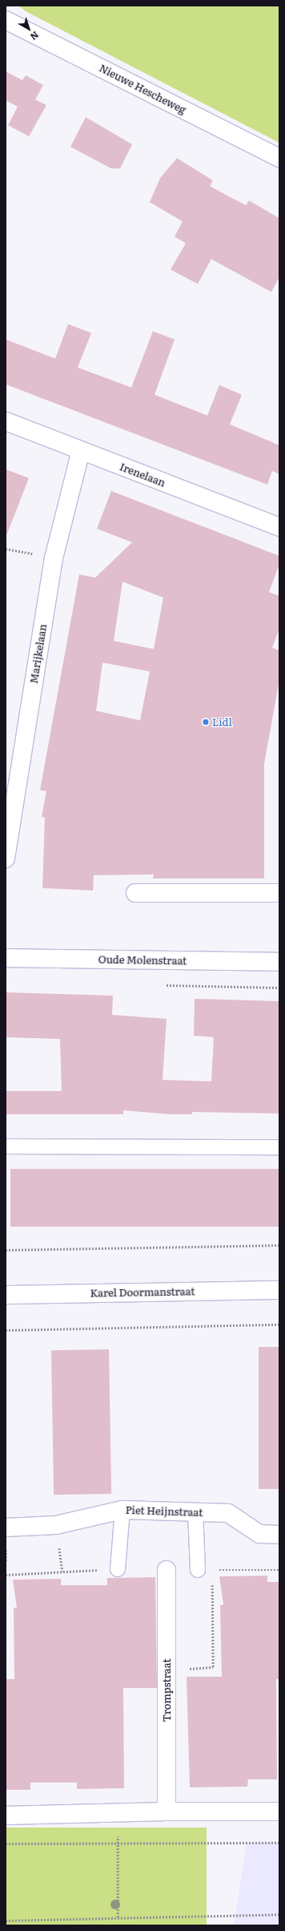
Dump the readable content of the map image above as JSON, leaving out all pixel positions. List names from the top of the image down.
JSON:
{
  "streets": {
    "street": [
      "Nieuwe Hescheweg",
      "Irenelaan",
      "Marijkelaan",
      "Oude Molenstraat",
      "Karel Doormanstraat",
      "Piet Heijnstraat",
      "Trompstraat"
    ]
  },
  "crossings": [
    ["Irenelaan", "Marijkelaan"]
  ],
  "places": ["Lidl"],
  "north": "bottom right"
}
